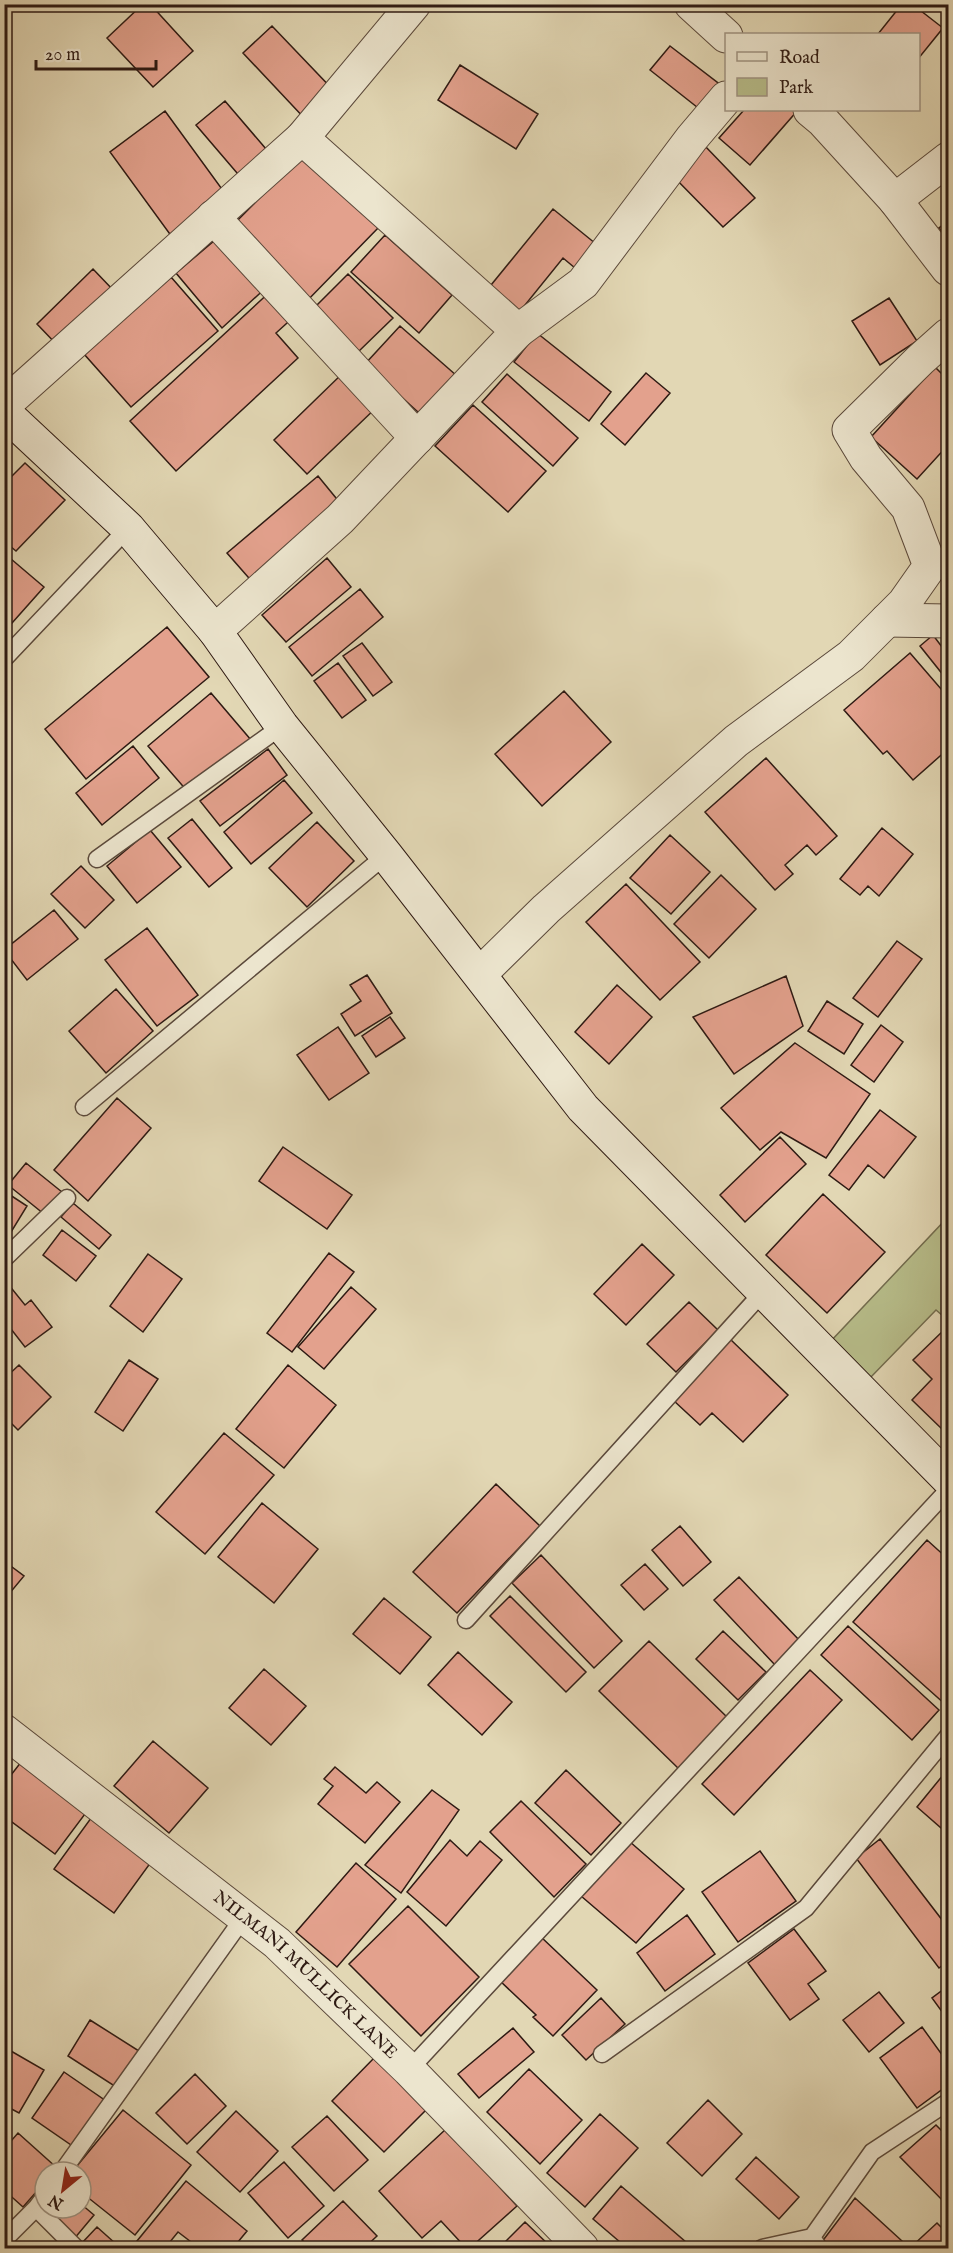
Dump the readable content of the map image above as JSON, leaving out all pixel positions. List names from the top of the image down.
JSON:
{
  "streets": {
    "street": ["NILMANI MULLICK LANE"]
  },
  "legend": ["Road", "Park"],
  "scale_bar": "20 m",
  "north": "bottom left"
}
